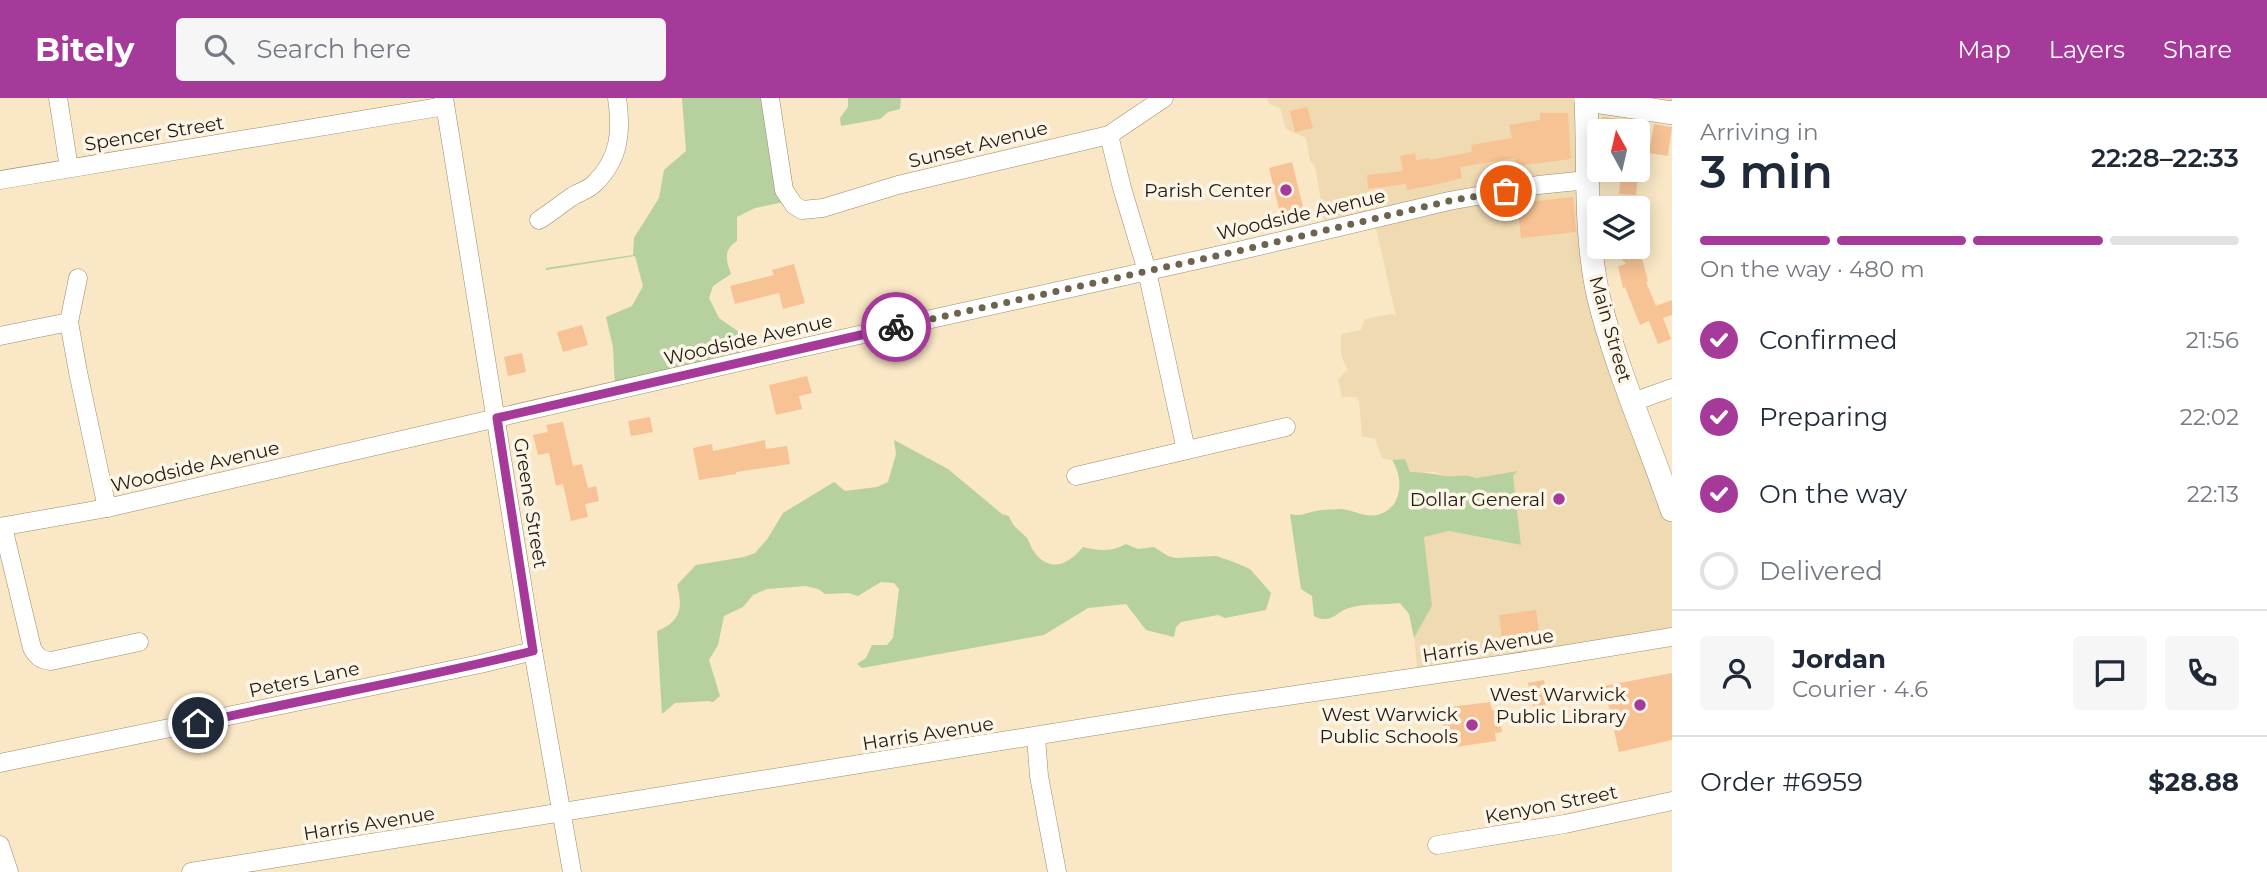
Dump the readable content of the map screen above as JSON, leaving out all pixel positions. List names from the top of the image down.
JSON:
{
  "streets": {
    "main road": ["Main Street"],
    "street": [
      "Spencer Street",
      "Sunset Avenue",
      "Woodside Avenue",
      "Greene Street",
      "Harris Avenue",
      "Peters Lane",
      "Kenyon Street"
    ]
  },
  "crossings": [
    ["Spencer Street", "Greene Street"],
    ["Woodside Avenue", "Greene Street"],
    ["Greene Street", "Harris Avenue"],
    ["Greene Street", "Peters Lane"]
  ],
  "places": [
    "Parish Center",
    "Dollar General",
    "West Warwick Public Library",
    "West Warwick Public Schools"
  ],
  "north": "top",
  "page": {
    "header": "Bitely",
    "search": "Search here",
    "nav": ["Map", "Layers", "Share"],
    "heading": ["3 min", "Arriving in", "22:28–22:33"],
    "panel": [
      "Jordan",
      "Courier · 4.6",
      "Order #6959",
      "$28.88"
    ],
    "bar": "On the way · 480 m",
    "list": [
      ["Confirmed", "21:56"],
      ["Preparing", "22:02"],
      ["On the way", "22:13"],
      "Delivered"
    ]
  }
}
